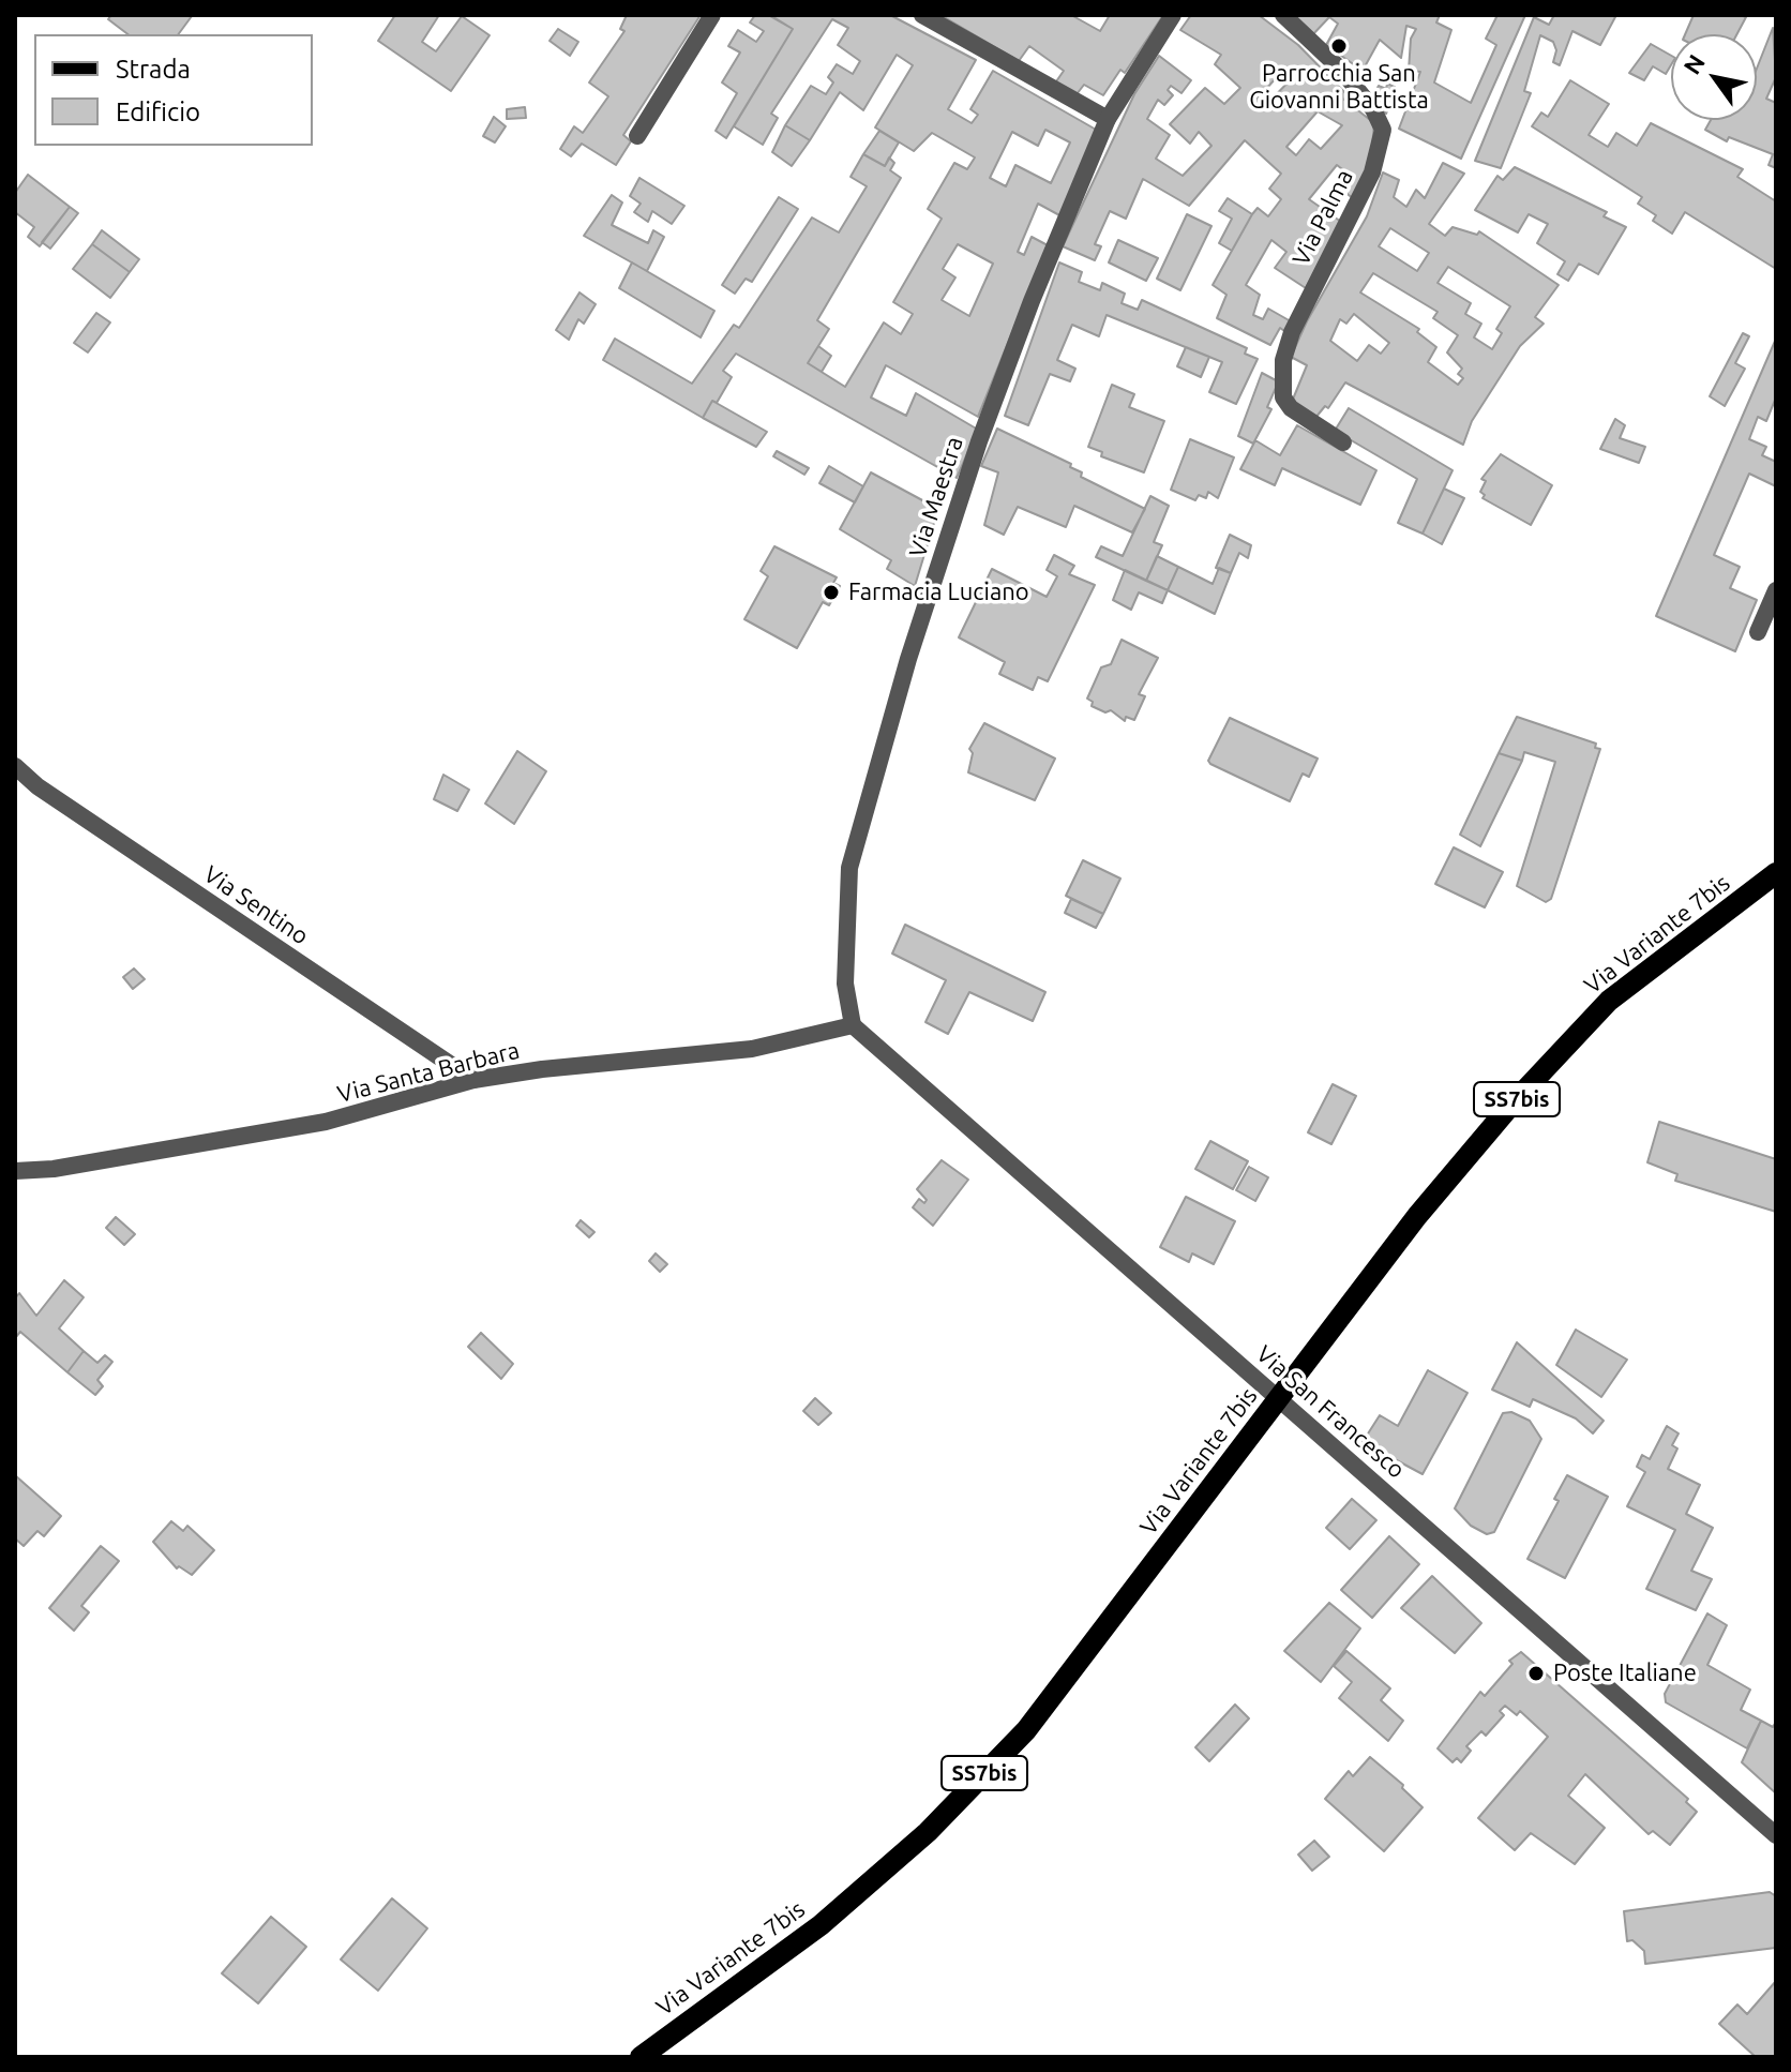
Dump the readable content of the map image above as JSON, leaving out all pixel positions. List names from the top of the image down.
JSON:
{
  "streets": {
    "main road": ["Via Variante 7bis", "SS7bis"],
    "street": [
      "Via Palma",
      "Via Maestra",
      "Via Sentino",
      "Via Santa Barbara",
      "Via San Francesco"
    ]
  },
  "crossings": [
    ["Via Maestra", "Via Santa Barbara"],
    ["Via Maestra", "Via San Francesco"],
    ["Via Sentino", "Via Santa Barbara"],
    ["Via Santa Barbara", "Via San Francesco"]
  ],
  "places": ["Parrocchia San Giovanni Battista", "Farmacia Luciano", "Poste Italiane"],
  "legend": ["Strada", "Edificio"],
  "north": "top left"
}
